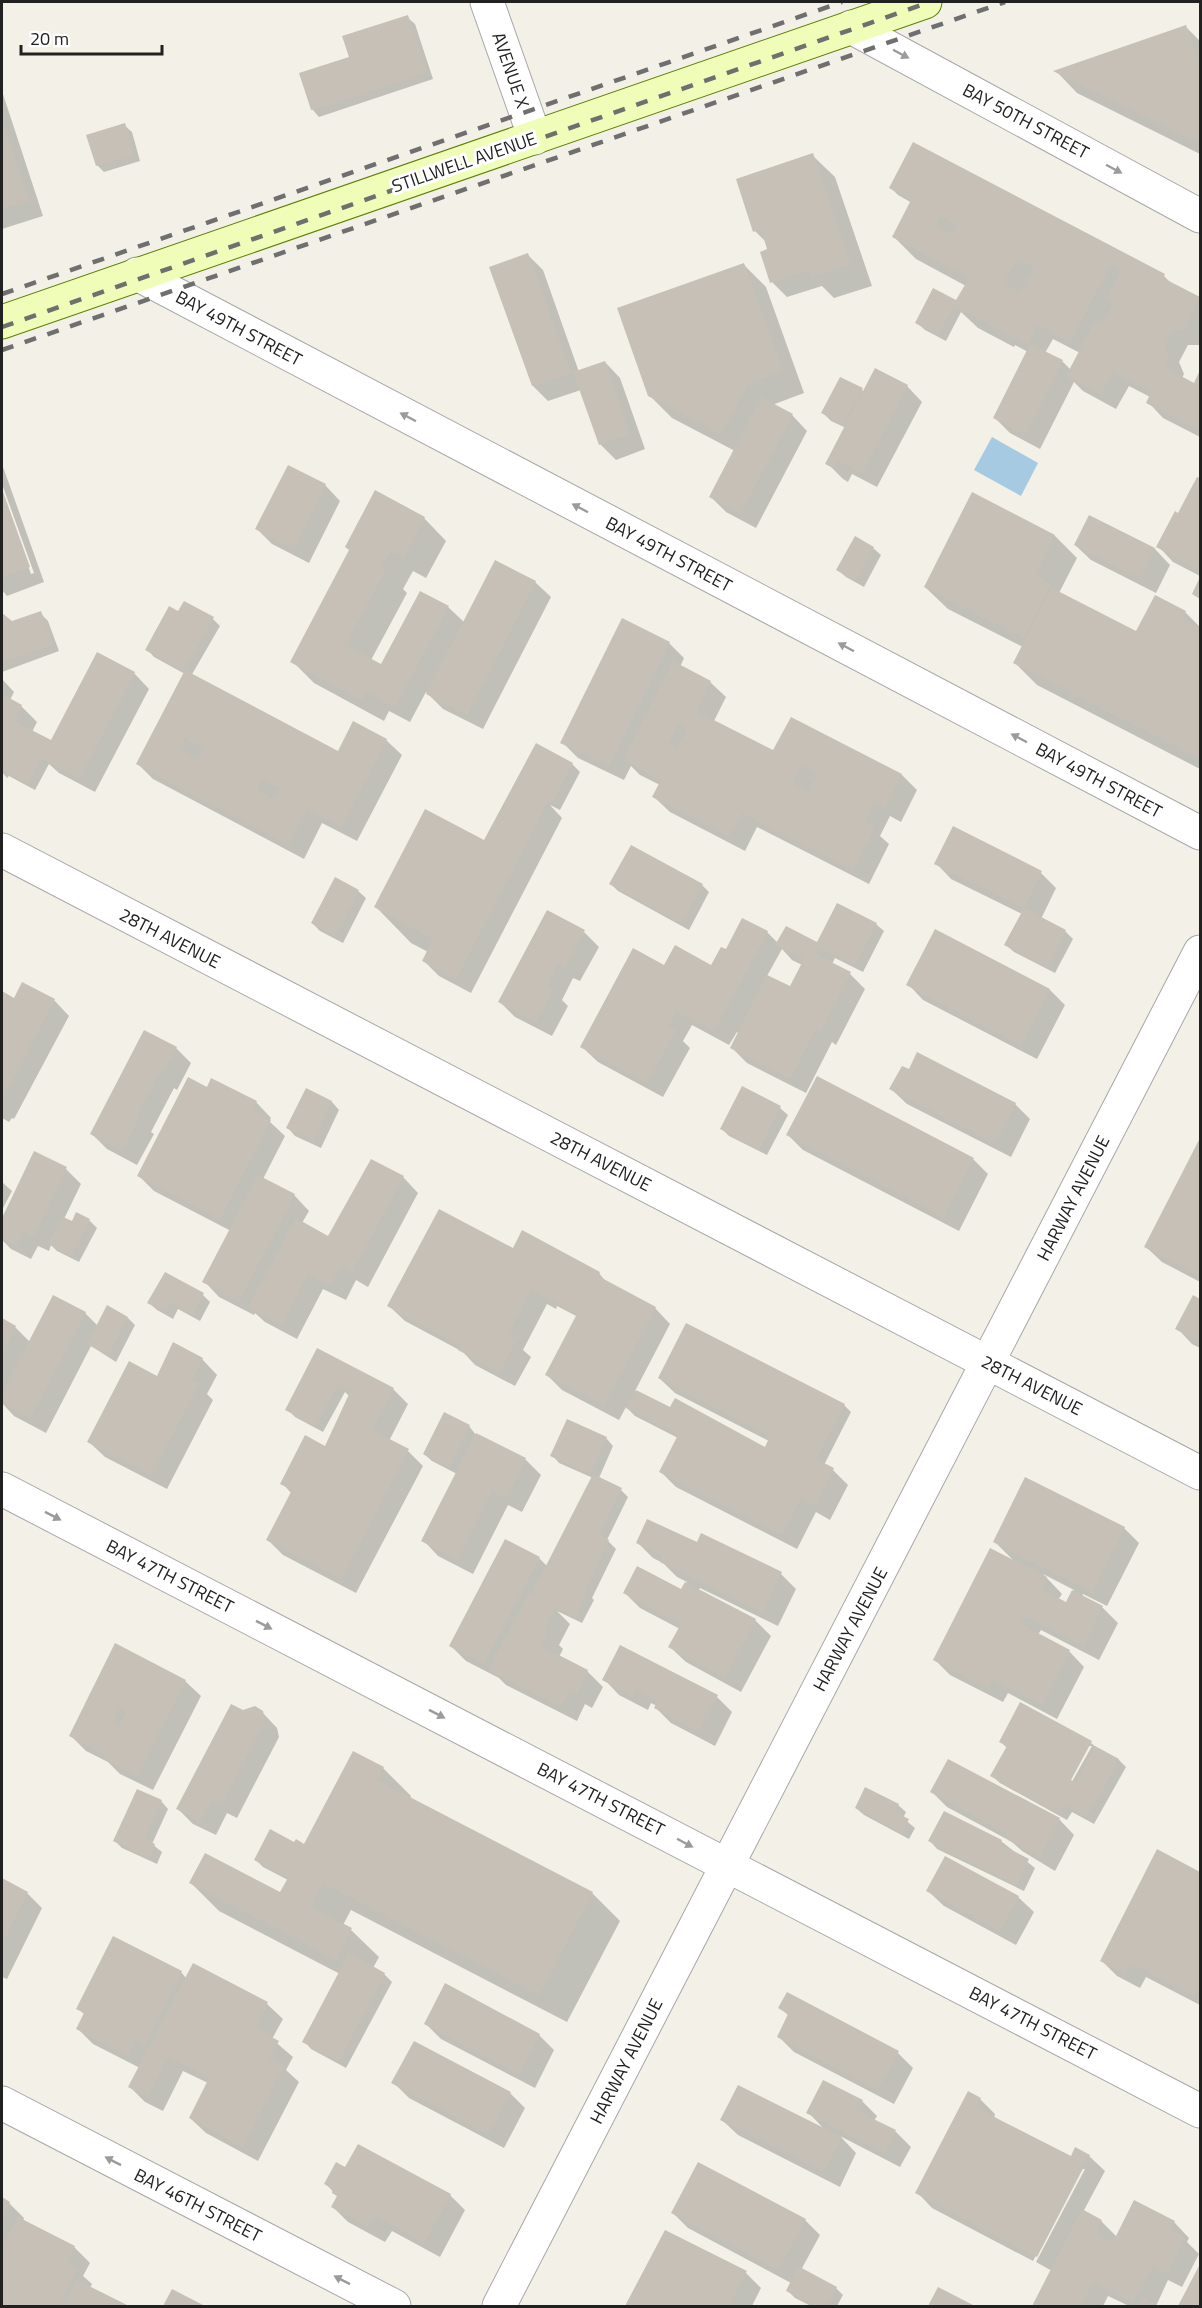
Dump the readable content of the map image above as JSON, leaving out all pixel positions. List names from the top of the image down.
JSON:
{
  "streets": {
    "main road": ["STILLWELL AVENUE"],
    "street": [
      "AVENUE X",
      "BAY 50TH STREET",
      "BAY 49TH STREET",
      "28TH AVENUE",
      "HARWAY AVENUE",
      "BAY 47TH STREET",
      "BAY 46TH STREET"
    ]
  },
  "crossings": [
    ["AVENUE X", "STILLWELL AVENUE"],
    ["BAY 50TH STREET", "STILLWELL AVENUE"],
    ["STILLWELL AVENUE", "BAY 49TH STREET"],
    ["28TH AVENUE", "HARWAY AVENUE"],
    ["HARWAY AVENUE", "BAY 47TH STREET"]
  ],
  "one_way": [
    "BAY 50TH STREET",
    "BAY 49TH STREET",
    "BAY 47TH STREET",
    "BAY 46TH STREET"
  ],
  "scale_bar": "20 m"
}
